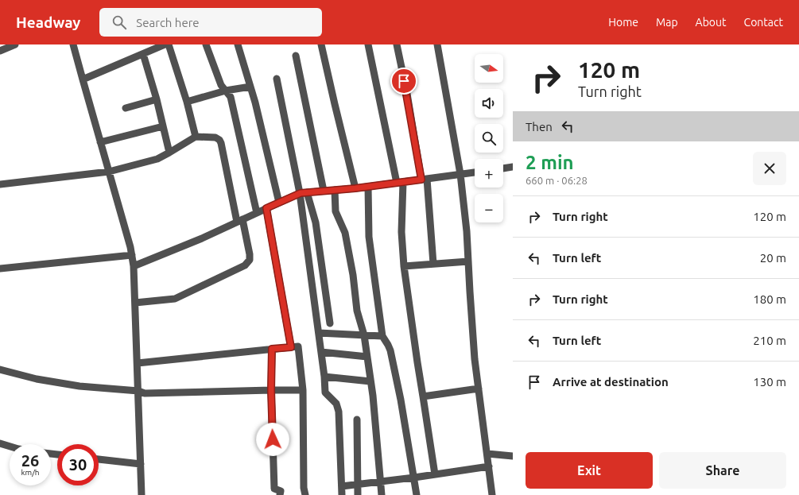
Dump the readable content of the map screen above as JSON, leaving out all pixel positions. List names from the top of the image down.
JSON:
{
  "north": "right",
  "page": {
    "header": "Headway",
    "search": "Search here",
    "nav": [
      "Home",
      "Map",
      "About",
      "Contact"
    ],
    "turn": ["120 m", "Turn right"],
    "map_buttons": ["+", "−"],
    "then": "Then",
    "heading": ["2 min", "660 m · 06:28"],
    "list": [
      {
        "name": "Turn right",
        "value": "120 m"
      },
      {
        "name": "Turn left",
        "value": "20 m"
      },
      {
        "name": "Turn right",
        "value": "180 m"
      },
      {
        "name": "Turn left",
        "value": "210 m"
      },
      {
        "name": "Arrive at destination",
        "value": "130 m"
      }
    ],
    "speed": "26 km/h",
    "limit": "30",
    "buttons": ["Exit", "Share"]
  }
}
